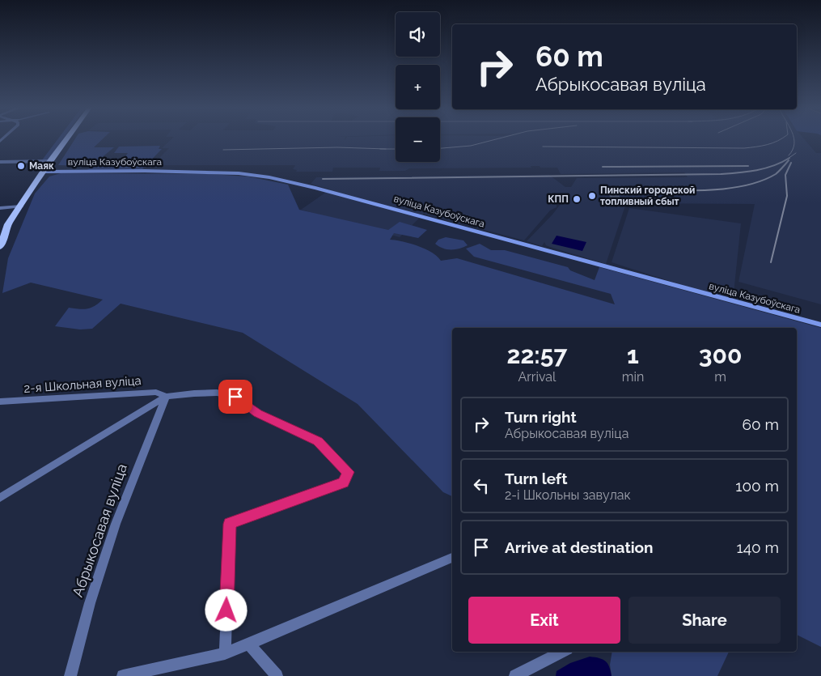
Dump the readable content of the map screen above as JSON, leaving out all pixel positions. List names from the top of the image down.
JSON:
{
  "streets": {
    "street": ["вуліца Казубоўскага", "2-я Школьная вуліца", "Абрыкосавая вуліца"]
  },
  "crossings": [
    ["2-я Школьная вуліца", "Абрыкосавая вуліца"]
  ],
  "places": ["Маяк", "Пинский городской топливный сбыт", "КПП"],
  "page": {
    "map_buttons": ["+", "−"],
    "turn": ["60 m", "Абрыкосавая вуліца"],
    "eta": [
      "22:57",
      "Arrival",
      "1",
      "min",
      "300",
      "m"
    ],
    "list": [
      {
        "name": "Turn right",
        "note": "Абрыкосавая вуліца",
        "value": "60 m"
      },
      {
        "name": "Turn left",
        "note": "2-і Школьны завулак",
        "value": "100 m"
      },
      {
        "name": "Arrive at destination",
        "value": "140 m"
      }
    ],
    "buttons": ["Exit", "Share"]
  }
}
